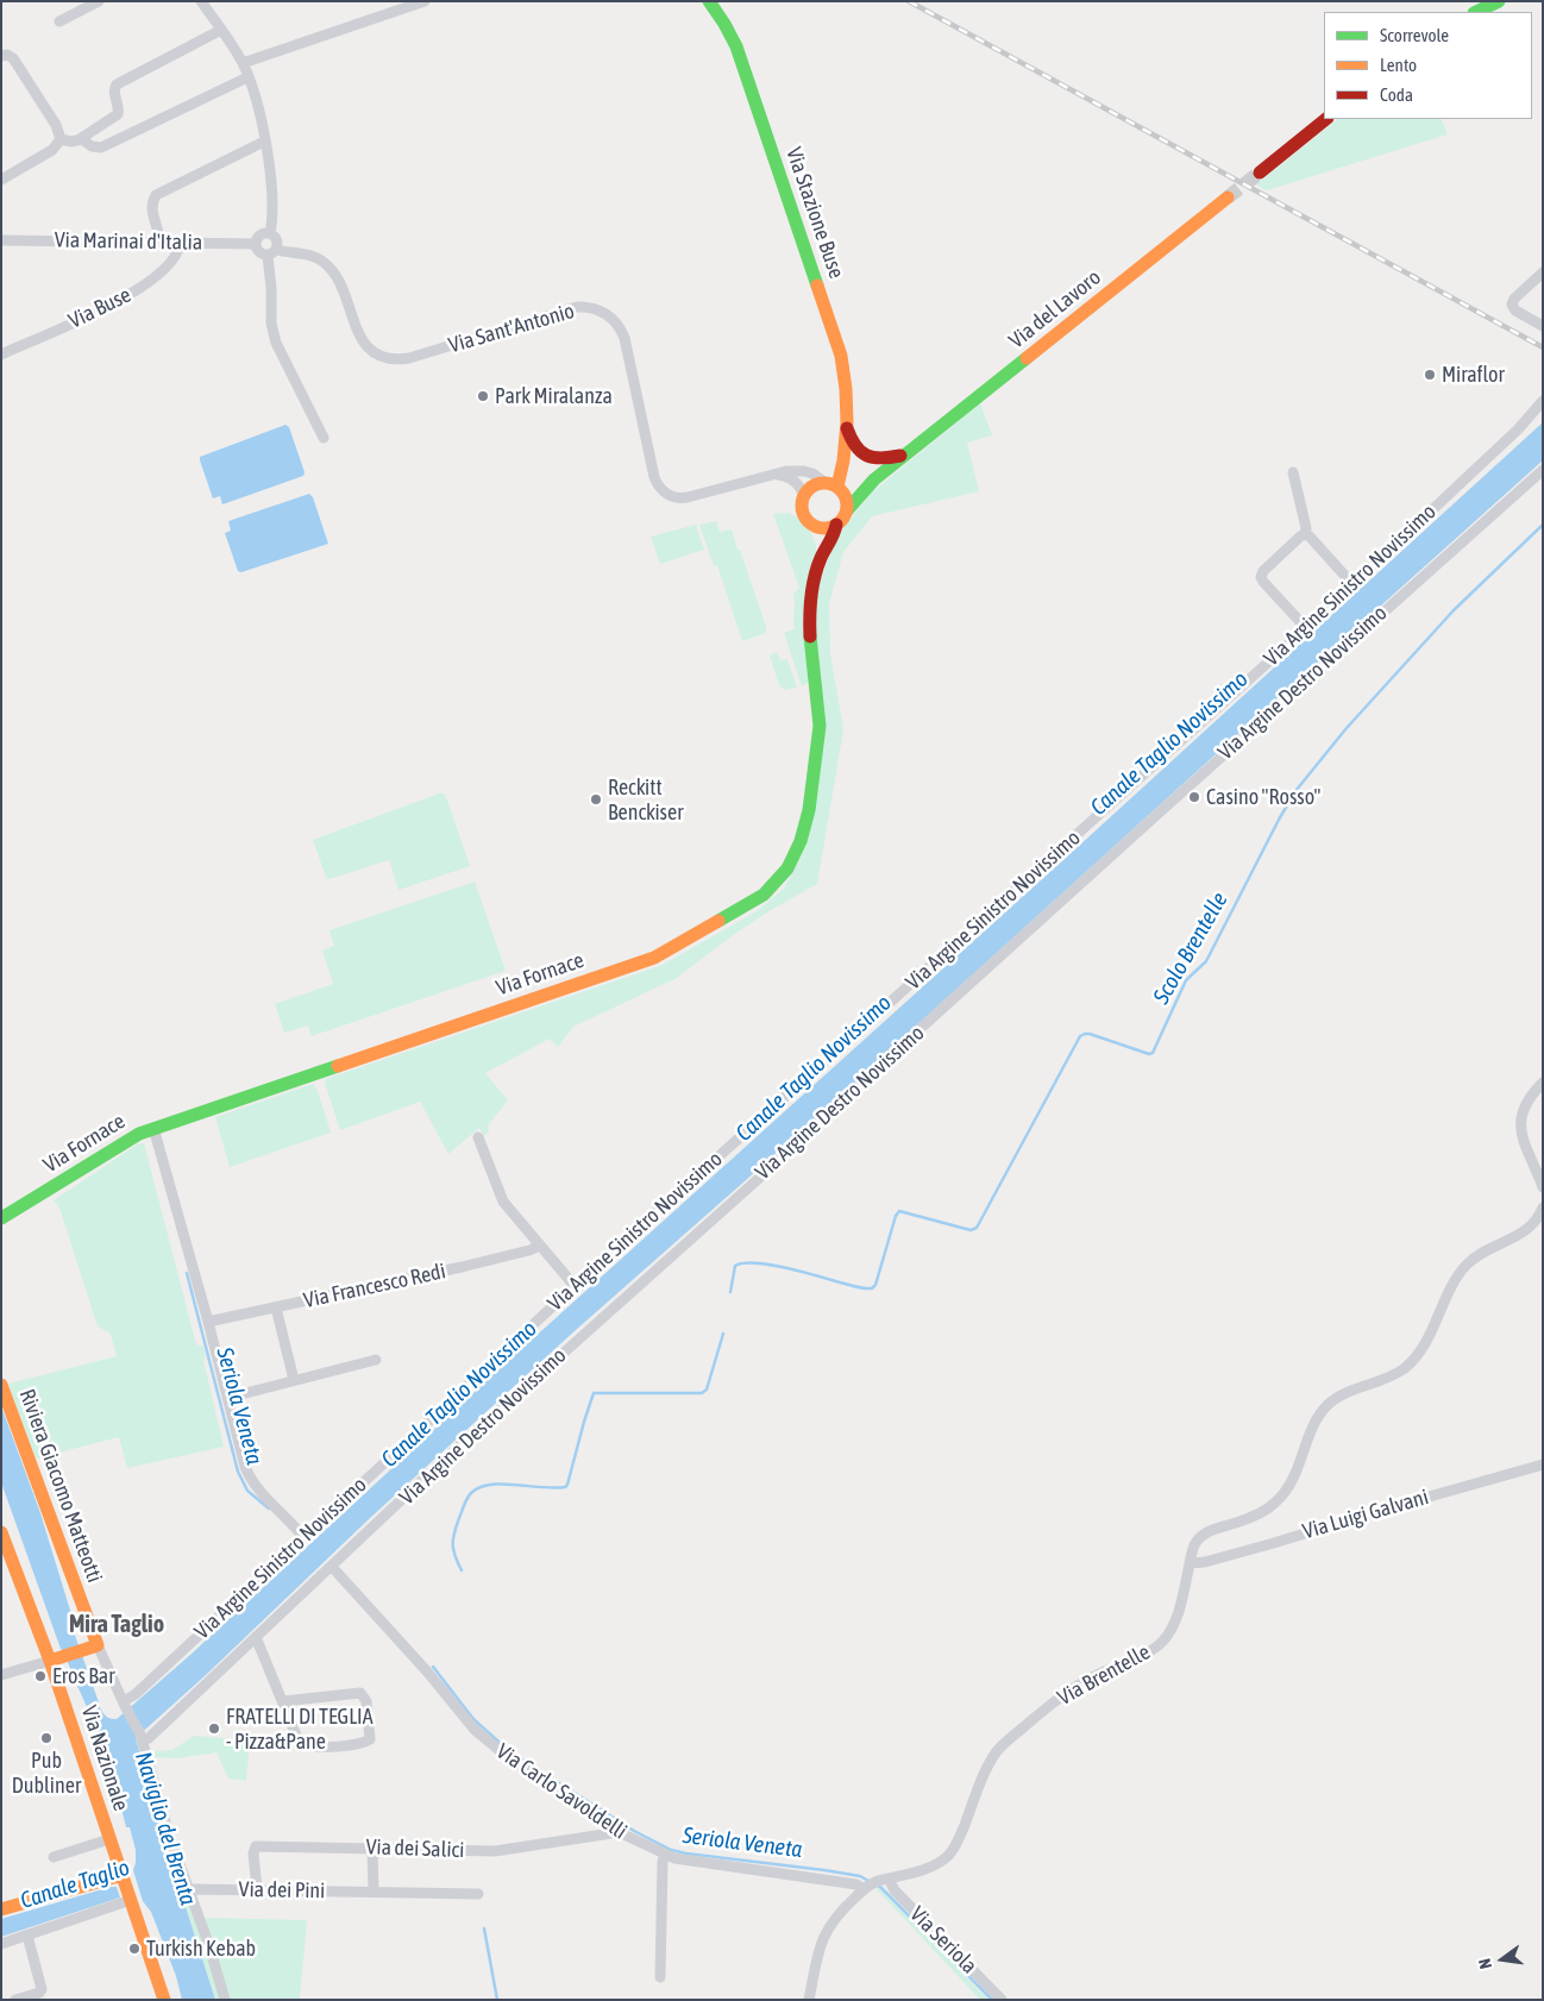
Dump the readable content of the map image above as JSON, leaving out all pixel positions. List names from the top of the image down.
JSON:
{
  "streets": {
    "street": [
      "Via Stazione Buse",
      "Via Marinai d'Italia",
      "Via Buse",
      "Via del Lavoro",
      "Via Sant'Antonio",
      "Via Argine Sinistro Novissimo",
      "Via Argine Destro Novissimo",
      "Via Fornace",
      "Via Francesco Redi",
      "Riviera Giacomo Matteotti",
      "Via Luigi Galvani",
      "Via Brentelle",
      "Via Nazionale",
      "Via Carlo Savoldelli",
      "Via dei Salici",
      "Via dei Pini",
      "Via Seriola"
    ]
  },
  "crossings": [
    ["Via Stazione Buse", "Via del Lavoro"],
    ["Via Stazione Buse", "Via Sant'Antonio"],
    ["Via Stazione Buse", "Via Fornace"],
    ["Via Marinai d'Italia", "Via Buse"],
    ["Via Marinai d'Italia", "Via Sant'Antonio"],
    ["Via del Lavoro", "Via Sant'Antonio"],
    ["Via del Lavoro", "Via Fornace"],
    ["Via Sant'Antonio", "Via Fornace"],
    ["Via Argine Destro Novissimo", "Via Carlo Savoldelli"],
    ["Via Luigi Galvani", "Via Brentelle"],
    ["Via Brentelle", "Via Carlo Savoldelli"],
    ["Via Brentelle", "Via Seriola"],
    ["Via Carlo Savoldelli", "Via dei Salici"],
    ["Via Carlo Savoldelli", "Via Seriola"],
    ["Via dei Salici", "Via dei Pini"]
  ],
  "districts": ["Mira Taglio"],
  "water": [
    "Canale Taglio Novissimo",
    "Scolo Brentelle",
    "Seriola Veneta",
    "Naviglio del Brenta",
    "Canale Taglio"
  ],
  "places": [
    "Miraflor",
    "Park Miralanza",
    "Casino \"Rosso\"",
    "Reckitt Benckiser",
    "Eros Bar",
    "FRATELLI DI TEGLIA - Pizza&Pane",
    "Pub Dubliner",
    "Turkish Kebab"
  ],
  "legend": ["Scorrevole", "Lento", "Coda"],
  "north": "left"
}
